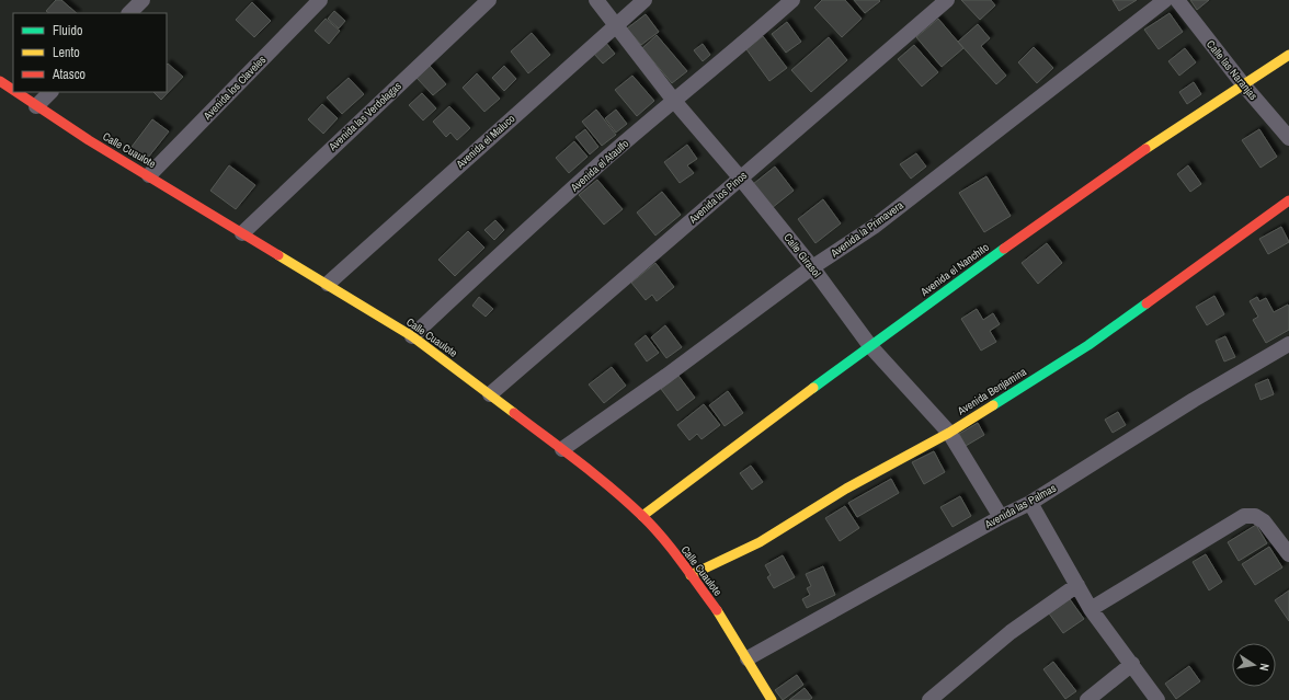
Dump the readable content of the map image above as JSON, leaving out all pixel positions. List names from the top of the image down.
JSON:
{
  "streets": {
    "street": [
      "Calle las Naranjas",
      "Avenida los Claveles",
      "Avenida las Verdolagas",
      "Avenida el Maluco",
      "Calle Cuaulote",
      "Avenida el Ataulfo",
      "Avenida los Pinos",
      "Avenida la Primavera",
      "Calle Girasol",
      "Avenida el Nanchito",
      "Avenida Benjamina",
      "Avenida las Palmas"
    ]
  },
  "crossings": [
    ["Calle las Naranjas", "Avenida el Nanchito"],
    ["Avenida los Claveles", "Calle Cuaulote"],
    ["Avenida las Verdolagas", "Calle Cuaulote"],
    ["Avenida el Maluco", "Calle Cuaulote"],
    ["Avenida el Maluco", "Calle Girasol"],
    ["Calle Cuaulote", "Avenida el Ataulfo"],
    ["Calle Cuaulote", "Avenida los Pinos"],
    ["Calle Cuaulote", "Avenida la Primavera"],
    ["Calle Cuaulote", "Avenida el Nanchito"],
    ["Calle Cuaulote", "Avenida Benjamina"],
    ["Calle Cuaulote", "Avenida las Palmas"],
    ["Avenida el Ataulfo", "Calle Girasol"],
    ["Avenida los Pinos", "Calle Girasol"],
    ["Avenida la Primavera", "Calle Girasol"],
    ["Calle Girasol", "Avenida el Nanchito"],
    ["Calle Girasol", "Avenida Benjamina"],
    ["Calle Girasol", "Avenida las Palmas"]
  ],
  "legend": ["Fluido", "Lento", "Atasco"],
  "north": "right"
}
